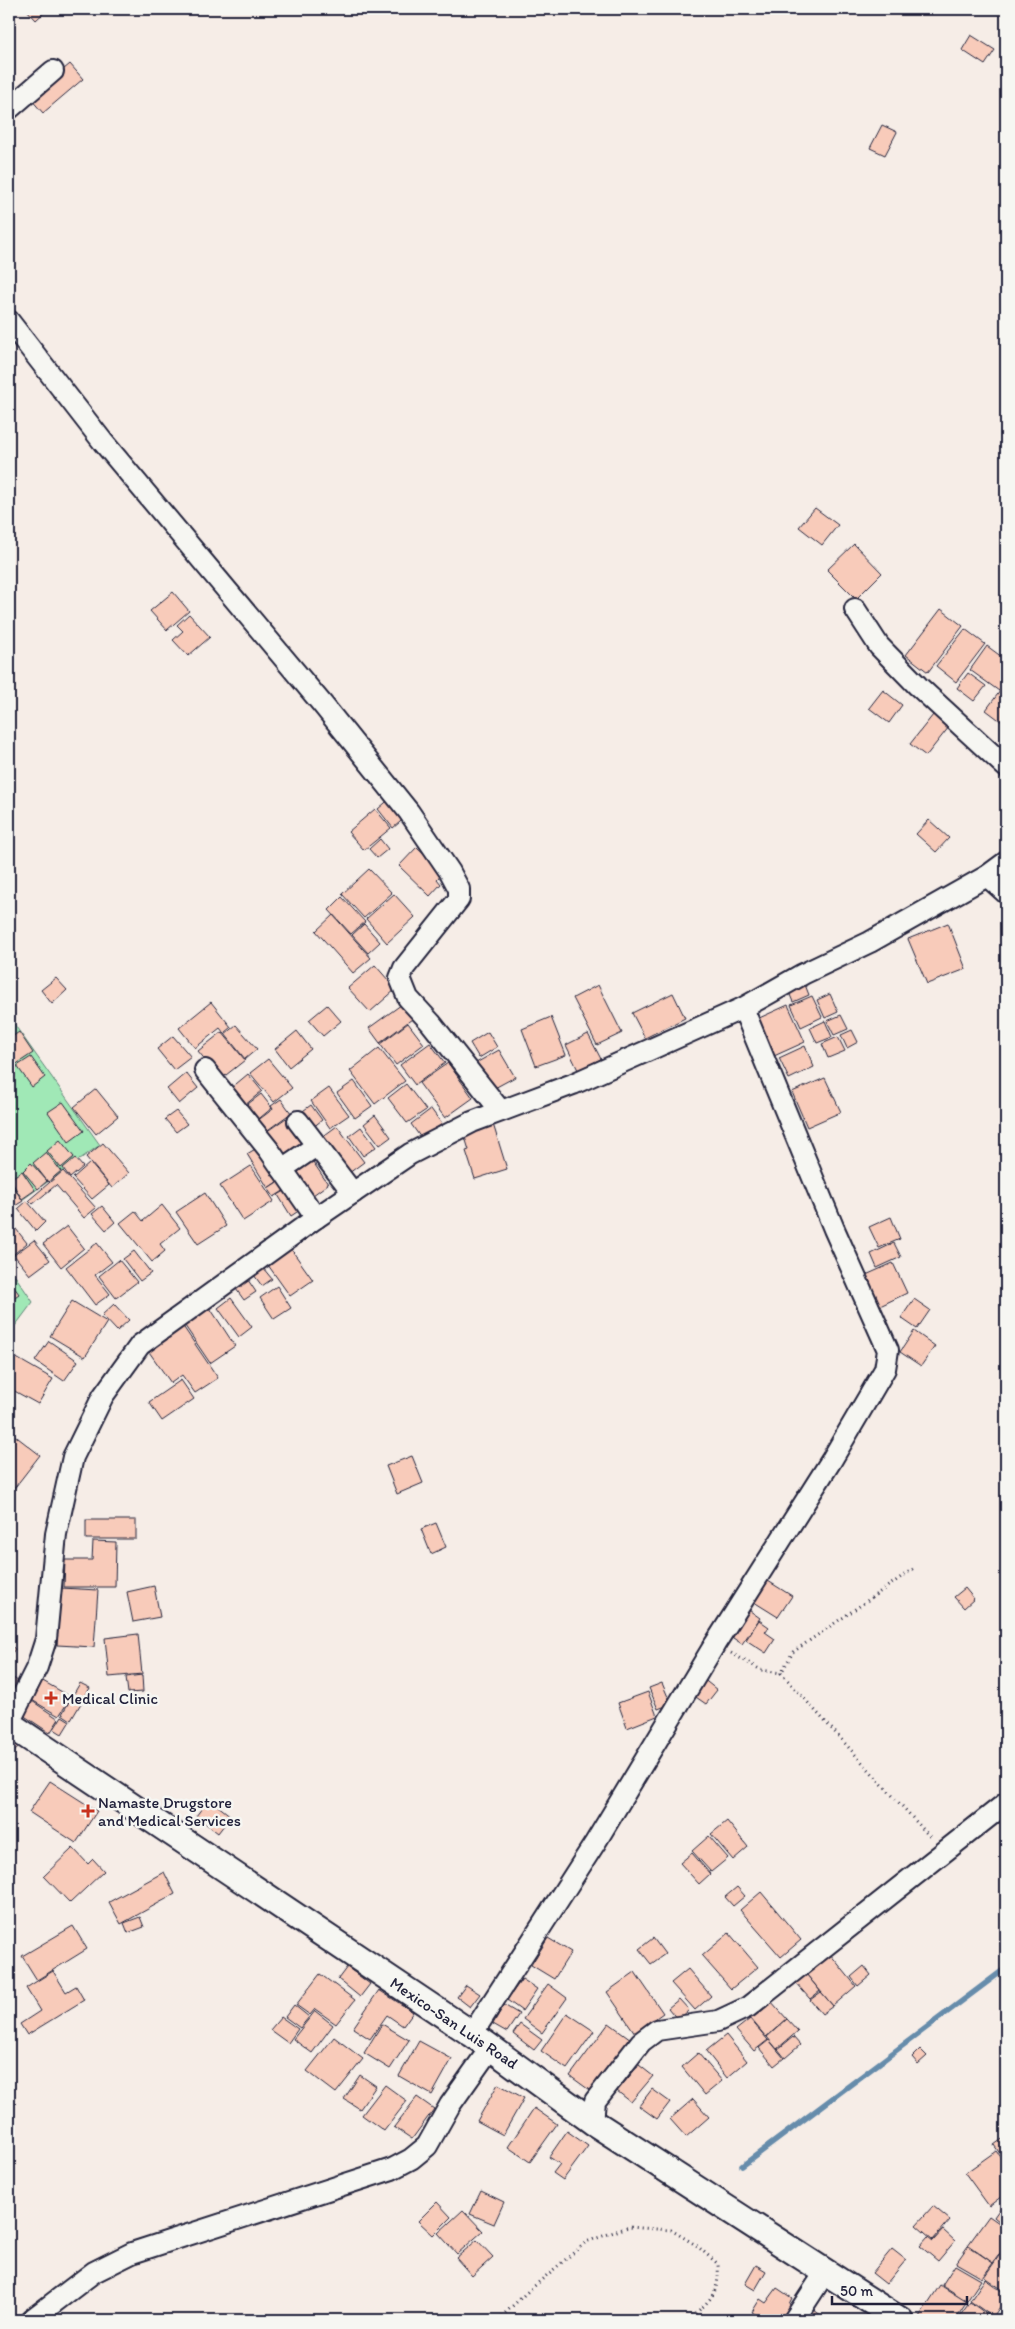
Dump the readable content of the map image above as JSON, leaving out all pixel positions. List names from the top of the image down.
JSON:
{
  "streets": {
    "main road": ["Mexico-San Luis Road"]
  },
  "places": {
    "health": ["Medical Clinic", "Namaste Drugstore and Medical Services"]
  },
  "scale_bar": "50 m"
}
